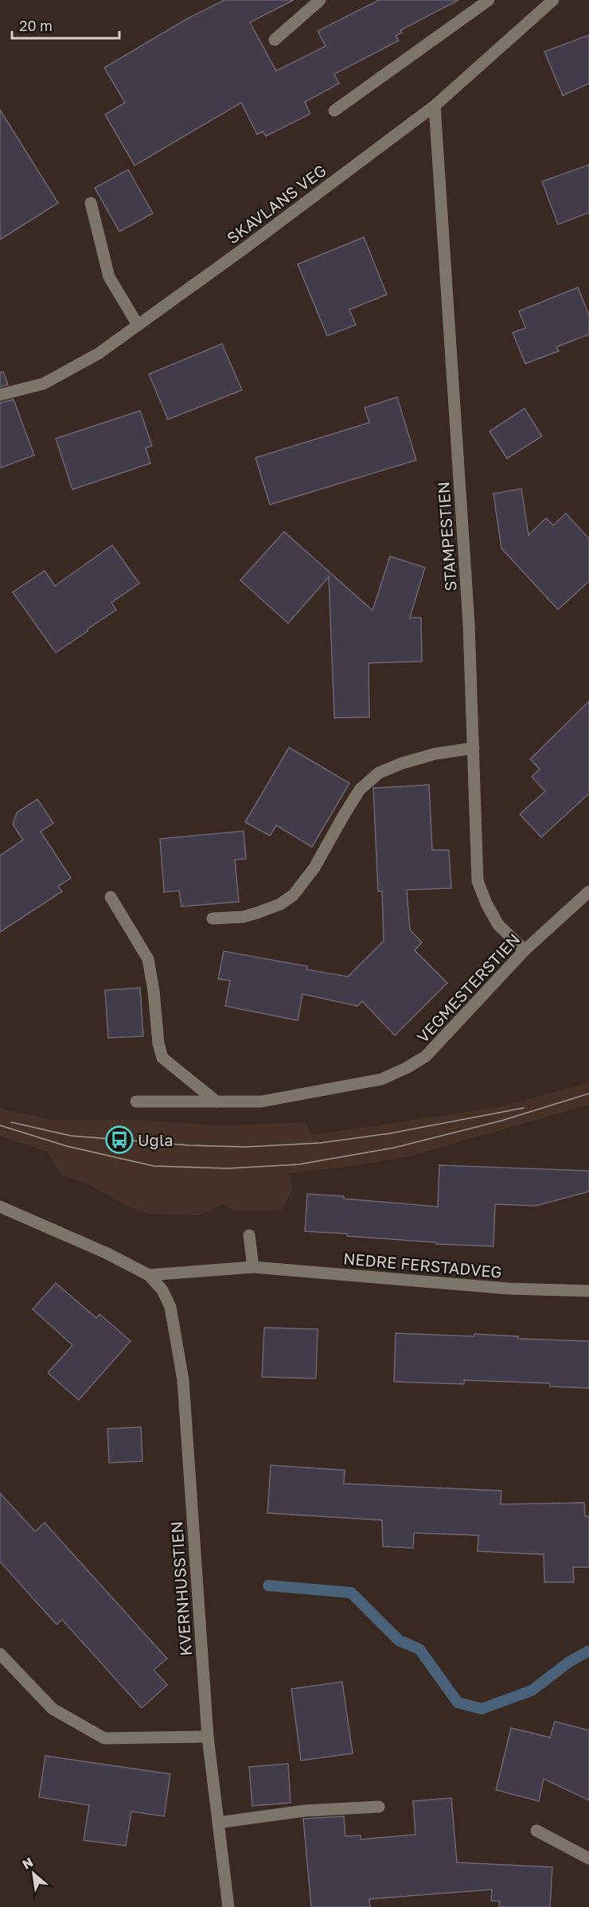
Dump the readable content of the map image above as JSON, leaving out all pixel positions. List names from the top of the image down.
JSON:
{
  "streets": {
    "street": [
      "SKAVLANS VEG",
      "STAMPESTIEN",
      "VEGMESTERSTIEN",
      "NEDRE FERSTADVEG",
      "KVERNHUSSTIEN"
    ]
  },
  "crossings": [
    ["SKAVLANS VEG", "STAMPESTIEN"],
    ["STAMPESTIEN", "VEGMESTERSTIEN"],
    ["NEDRE FERSTADVEG", "KVERNHUSSTIEN"]
  ],
  "places": {
    "bus stop": ["Ugla"]
  },
  "scale_bar": "20 m",
  "north": "top left"
}
